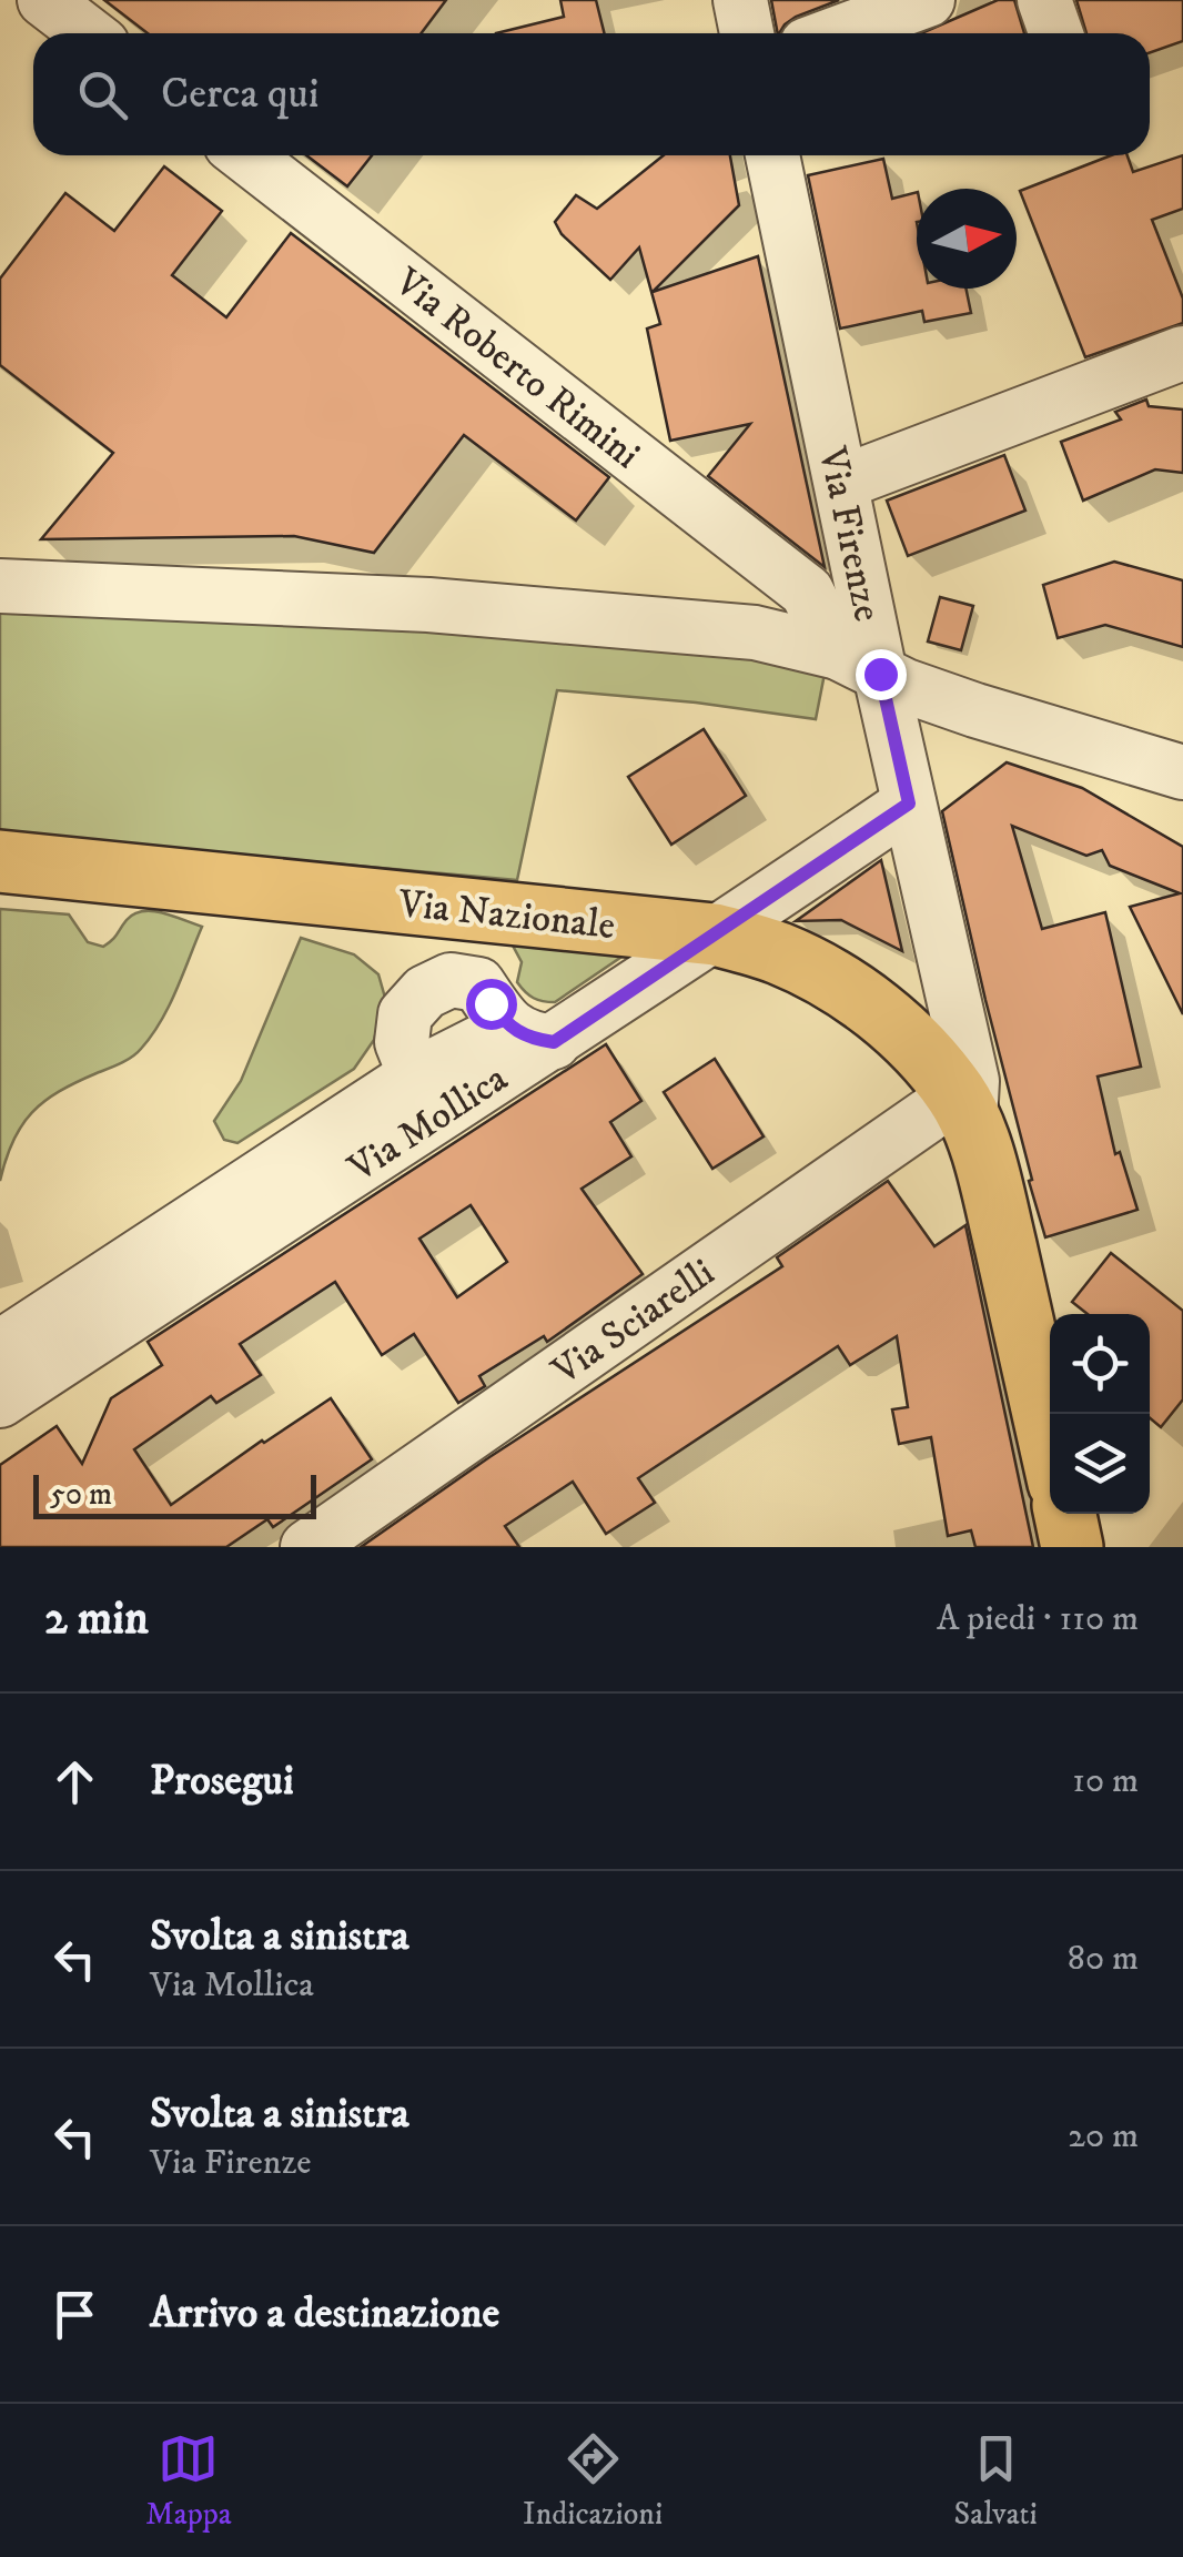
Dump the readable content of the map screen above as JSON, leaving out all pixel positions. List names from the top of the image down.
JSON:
{
  "streets": {
    "main road": ["Via Nazionale"],
    "street": [
      "Via Roberto Rimini",
      "Via Firenze",
      "Via Mollica",
      "Via Sciarelli"
    ]
  },
  "crossings": [
    ["Via Firenze", "Via Nazionale"],
    ["Via Firenze", "Via Mollica"],
    ["Via Firenze", "Via Sciarelli"],
    ["Via Nazionale", "Via Mollica"],
    ["Via Nazionale", "Via Sciarelli"]
  ],
  "scale_bar": "50 m",
  "north": "right",
  "page": {
    "search": "Cerca qui",
    "scale": "50 m",
    "heading": ["2 min", "A piedi · 110 m"],
    "list": [
      ["Prosegui", "10 m"],
      ["Svolta a sinistra", "Via Mollica", "80 m"],
      ["Svolta a sinistra", "Via Firenze", "20 m"],
      "Arrivo a destinazione"
    ],
    "nav": ["Mappa", "Indicazioni", "Salvati"]
  }
}
